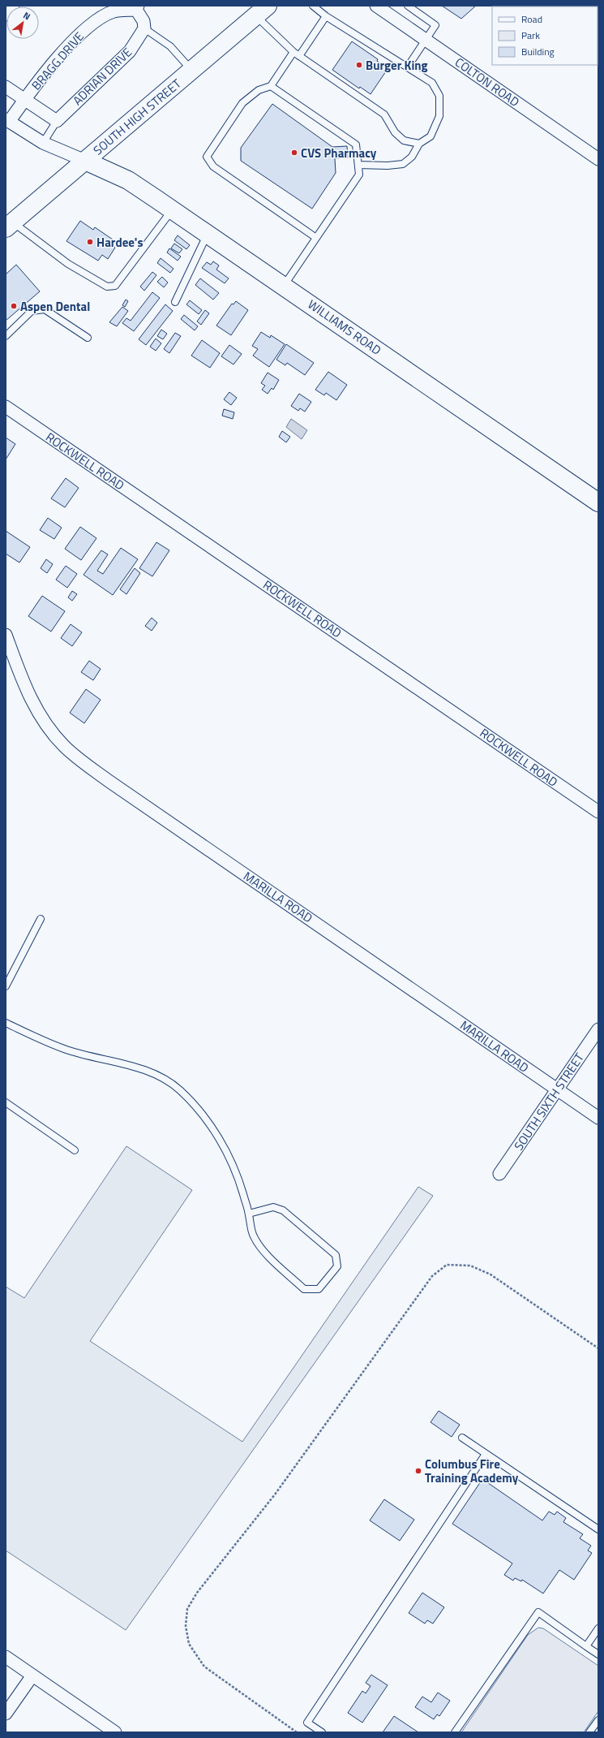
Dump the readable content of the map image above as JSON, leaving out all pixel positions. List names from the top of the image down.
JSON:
{
  "streets": {
    "main road": ["SOUTH HIGH STREET", "WILLIAMS ROAD"],
    "street": [
      "BRAGG DRIVE",
      "ADRIAN DRIVE",
      "COLTON ROAD",
      "ROCKWELL ROAD",
      "MARILLA ROAD",
      "SOUTH SIXTH STREET"
    ]
  },
  "crossings": [
    ["SOUTH HIGH STREET", "WILLIAMS ROAD"],
    ["MARILLA ROAD", "SOUTH SIXTH STREET"]
  ],
  "places": [
    "Burger King",
    "CVS Pharmacy",
    "Hardee's",
    "Aspen Dental",
    "Columbus Fire Training Academy"
  ],
  "legend": ["Road", "Park", "Building"],
  "north": "top right"
}
